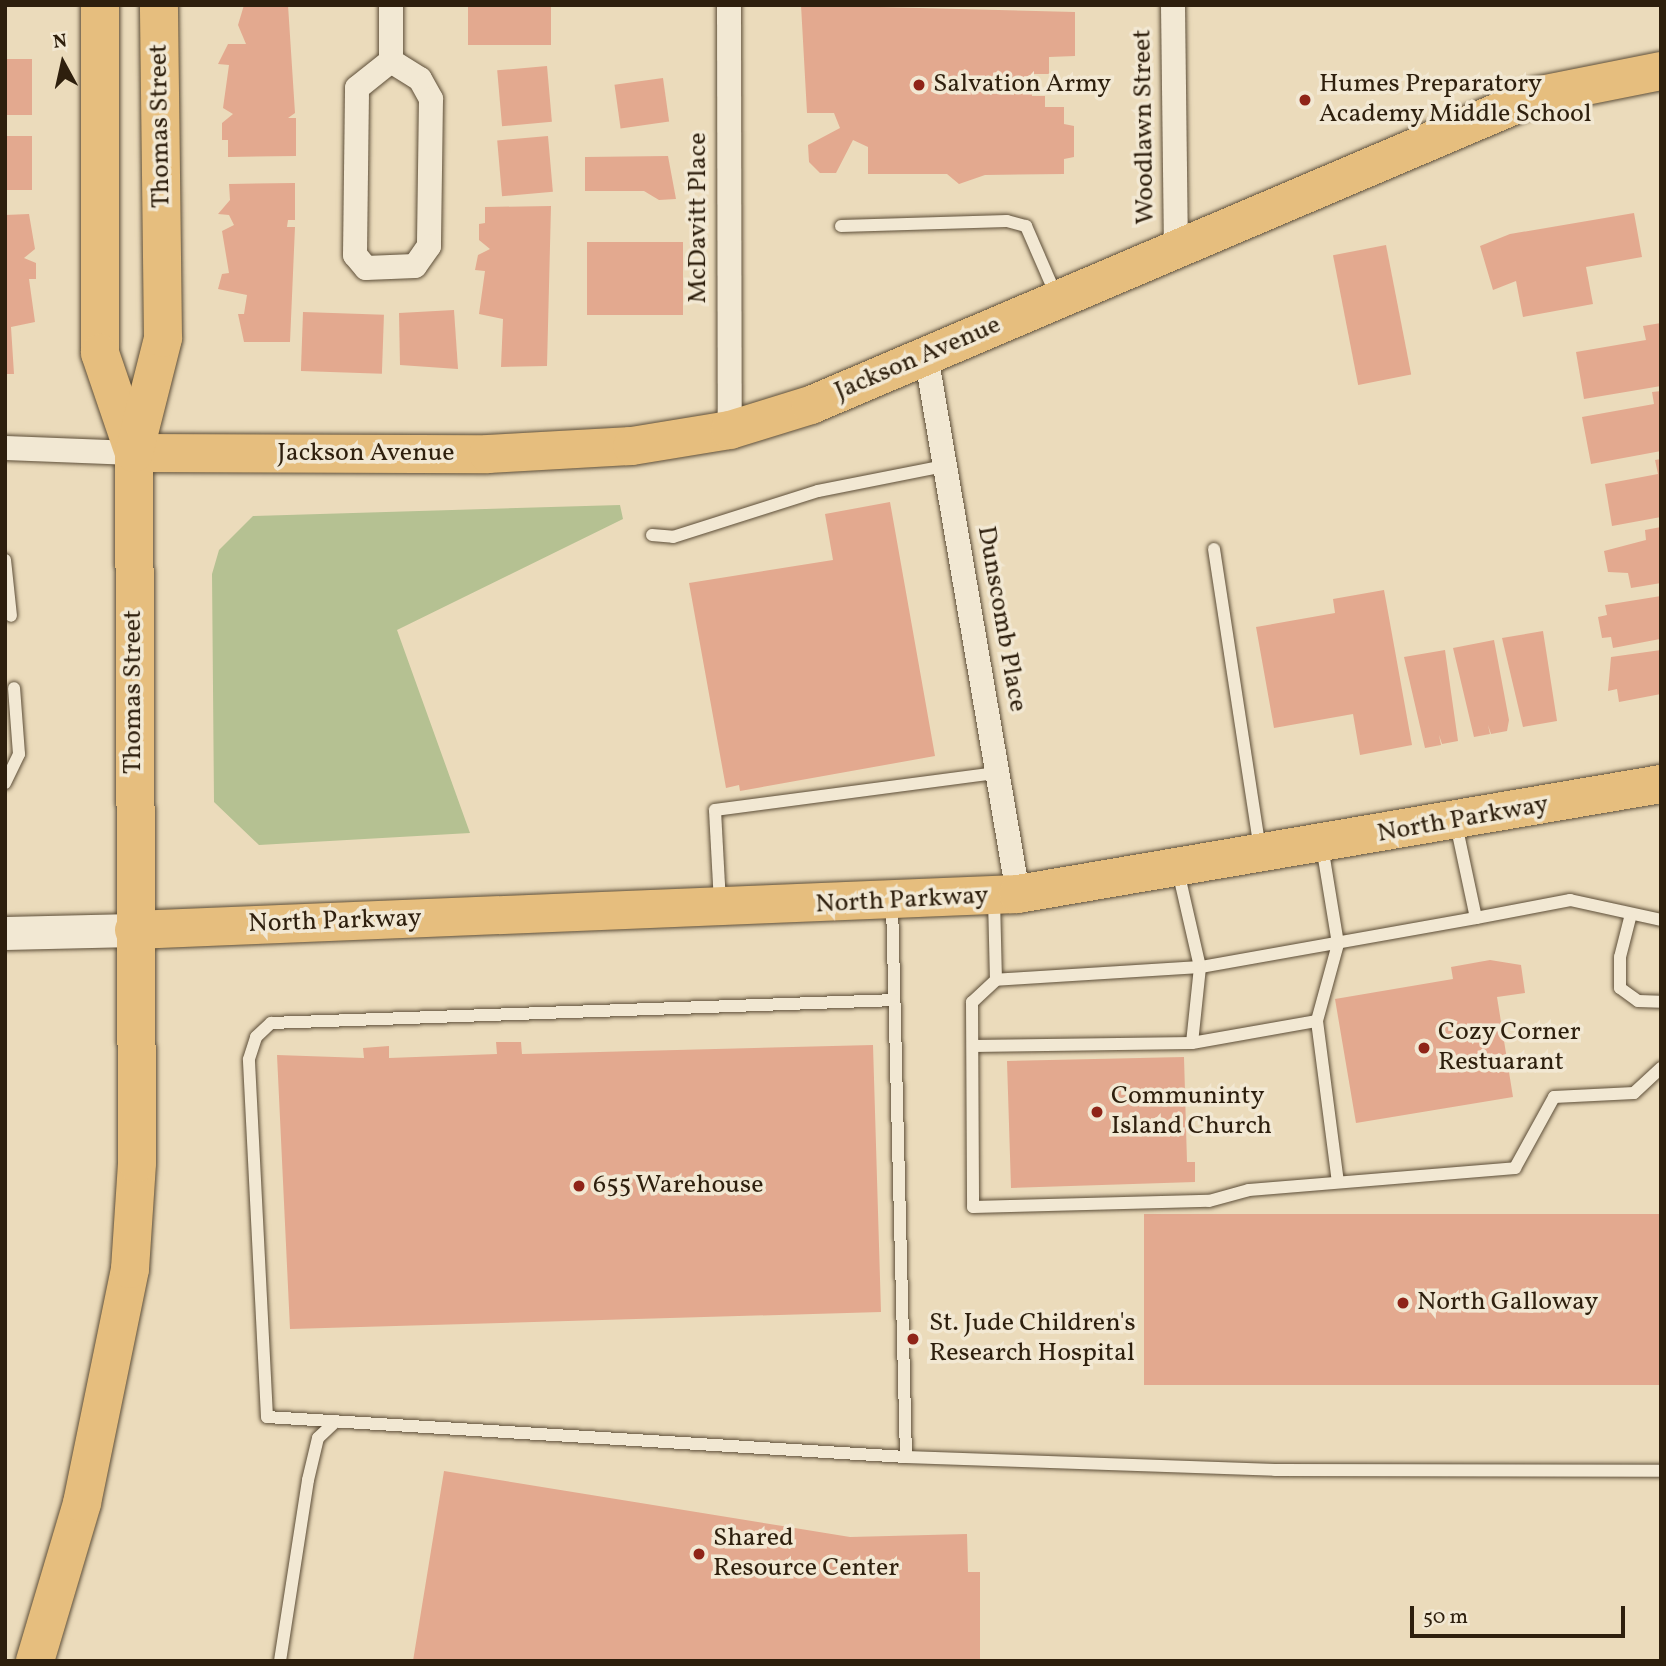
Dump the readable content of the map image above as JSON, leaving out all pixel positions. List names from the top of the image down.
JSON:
{
  "streets": {
    "main road": ["Thomas Street", "Jackson Avenue", "North Parkway"],
    "street": ["Woodlawn Street", "McDavitt Place", "Dunscomb Place"]
  },
  "crossings": [
    ["Thomas Street", "Jackson Avenue"],
    ["Thomas Street", "North Parkway"],
    ["Woodlawn Street", "Jackson Avenue"],
    ["McDavitt Place", "Jackson Avenue"],
    ["Jackson Avenue", "Dunscomb Place"],
    ["Dunscomb Place", "North Parkway"]
  ],
  "places": [
    "Salvation Army",
    "Humes Preparatory Academy Middle School",
    "Cozy Corner Restuarant",
    "Communinty Island Church",
    "655 Warehouse",
    "North Galloway",
    "St. Jude Children's Research Hospital",
    "Shared Resource Center"
  ],
  "scale_bar": "50 m",
  "north": "top"
}
